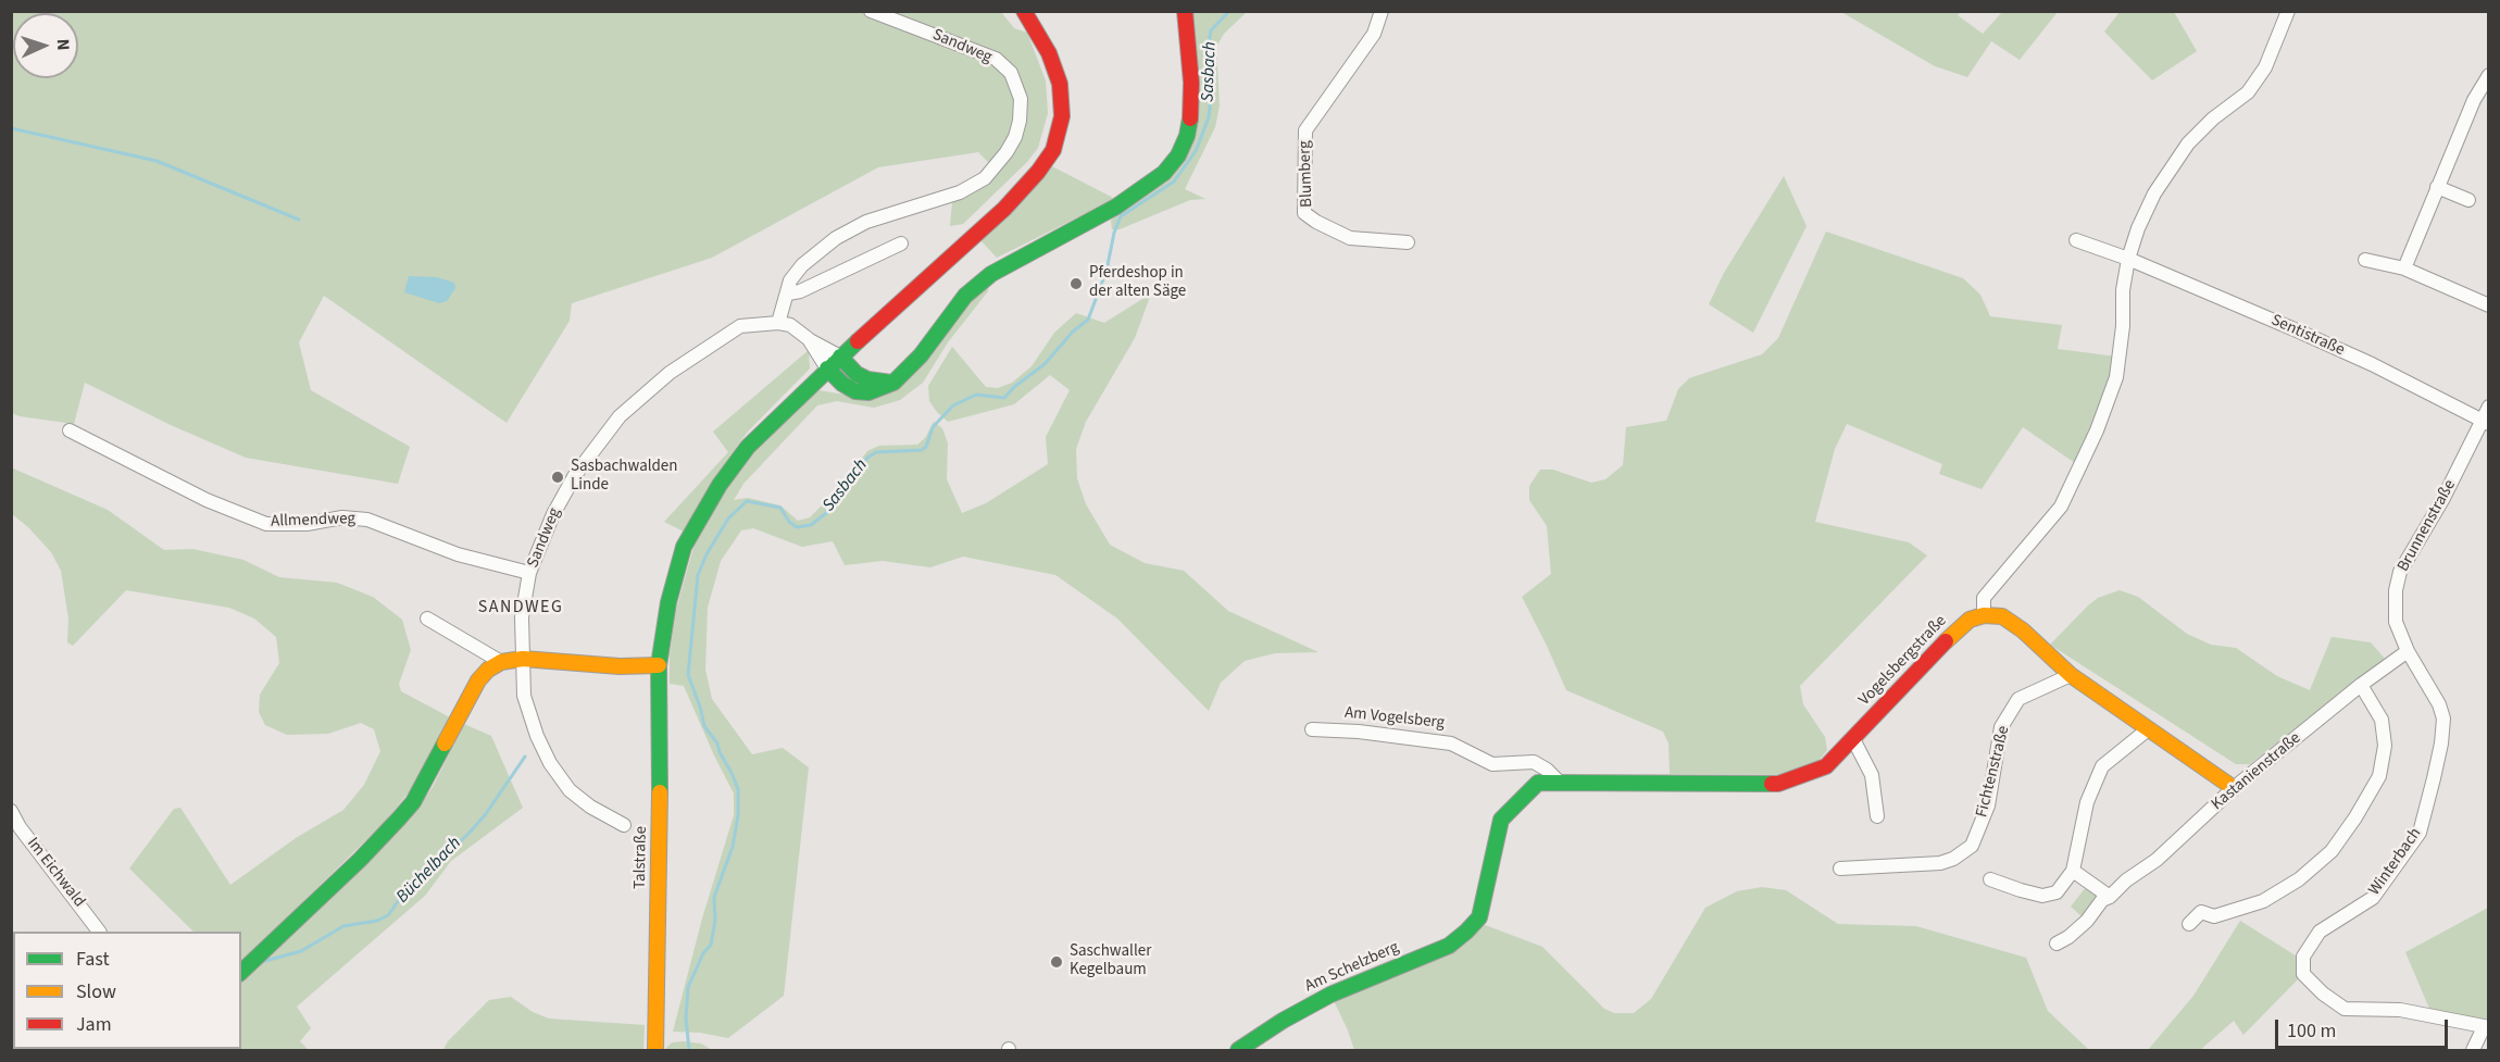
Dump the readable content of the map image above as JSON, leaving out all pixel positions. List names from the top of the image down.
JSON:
{
  "streets": {
    "main road": ["Vogelsbergstraße", "Talstraße", "Am Schelzberg"],
    "street": [
      "Sandweg",
      "Blumberg",
      "Sentistraße",
      "Allmendweg",
      "Brunnenstraße",
      "Am Vogelsberg",
      "Fichtenstraße",
      "Kastanienstraße",
      "Winterbach",
      "Im Eichwald"
    ]
  },
  "crossings": [
    ["Sandweg", "Allmendweg"],
    ["Sentistraße", "Brunnenstraße"],
    ["Brunnenstraße", "Kastanienstraße"],
    ["Brunnenstraße", "Winterbach"],
    ["Vogelsbergstraße", "Am Vogelsberg"],
    ["Vogelsbergstraße", "Am Schelzberg"],
    ["Am Vogelsberg", "Am Schelzberg"],
    ["Kastanienstraße", "Winterbach"]
  ],
  "districts": ["SANDWEG"],
  "water": ["Sasbach", "Büchelbach"],
  "places": ["Pferdeshop in der alten Säge", "Sasbachwalden Linde", "Saschwaller Kegelbaum"],
  "legend": ["Fast", "Slow", "Jam"],
  "scale_bar": "100 m",
  "north": "right"
}
